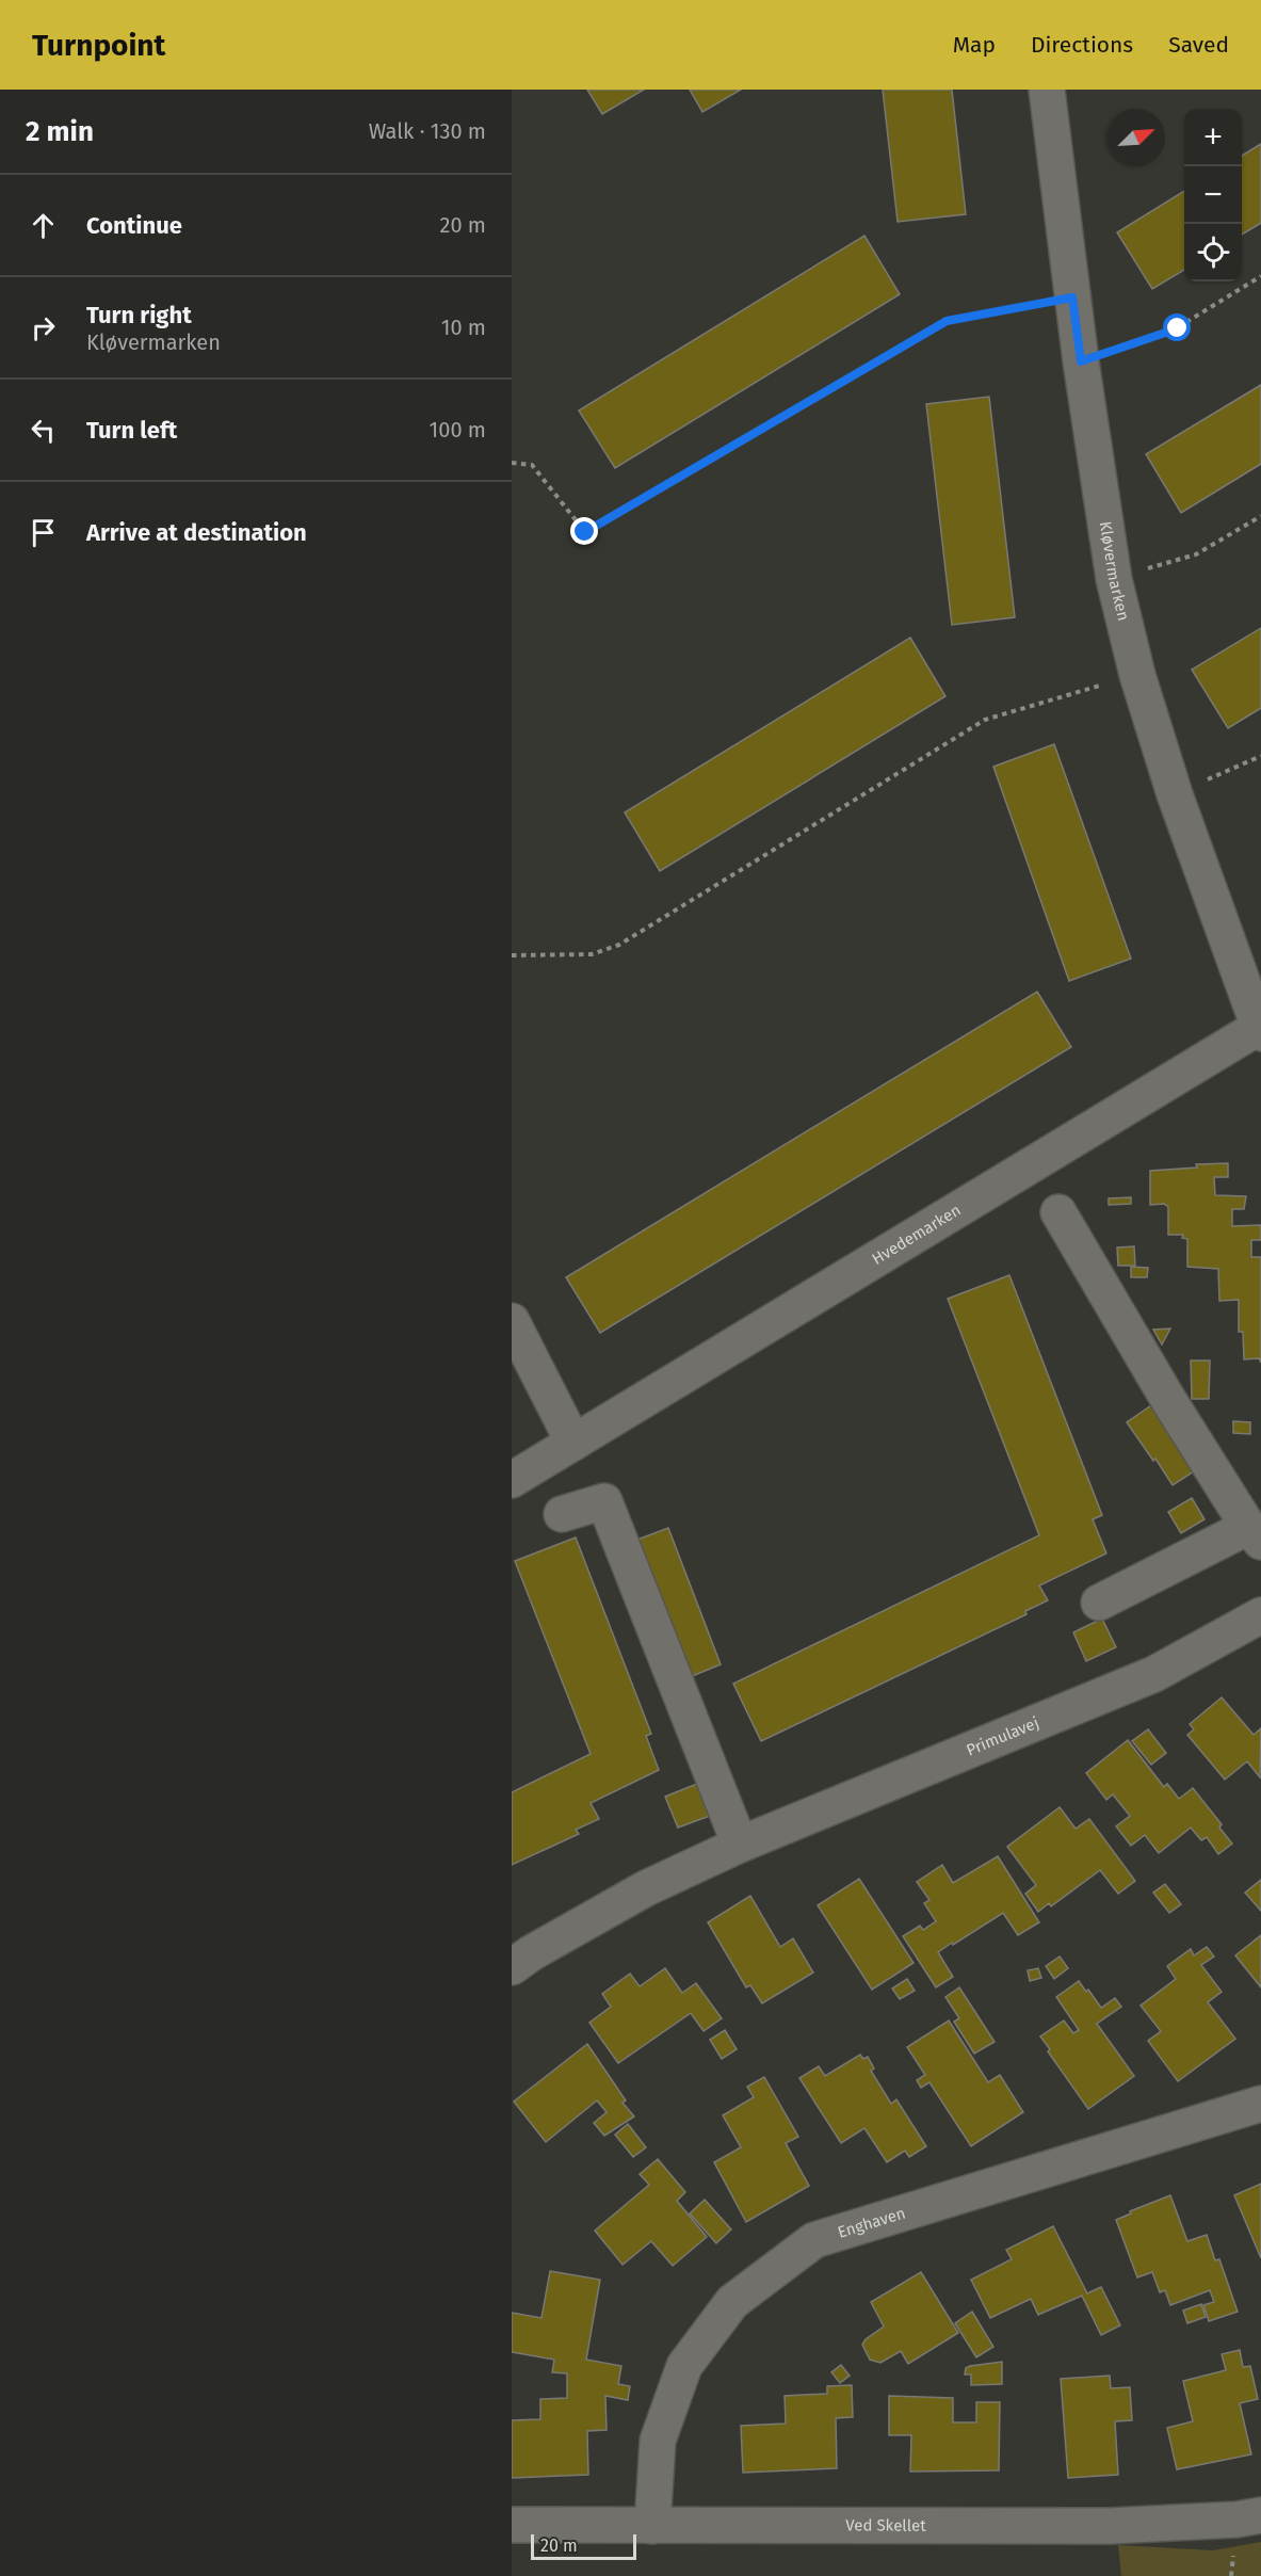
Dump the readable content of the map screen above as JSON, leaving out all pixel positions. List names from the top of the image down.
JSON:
{
  "streets": {
    "street": [
      "Kløvermarken",
      "Hvedemarken",
      "Primulavej",
      "Enghaven",
      "Ved Skellet"
    ]
  },
  "crossings": [
    ["Kløvermarken", "Hvedemarken"],
    ["Enghaven", "Ved Skellet"]
  ],
  "scale_bar": "20 m",
  "north": "top right",
  "page": {
    "header": "Turnpoint",
    "nav": ["Map", "Directions", "Saved"],
    "heading": ["2 min", "Walk · 130 m"],
    "map_buttons": ["+", "−"],
    "list": [
      ["Continue", "20 m"],
      ["Turn right", "Kløvermarken", "10 m"],
      ["Turn left", "100 m"],
      "Arrive at destination"
    ],
    "scale": "20 m"
  }
}
